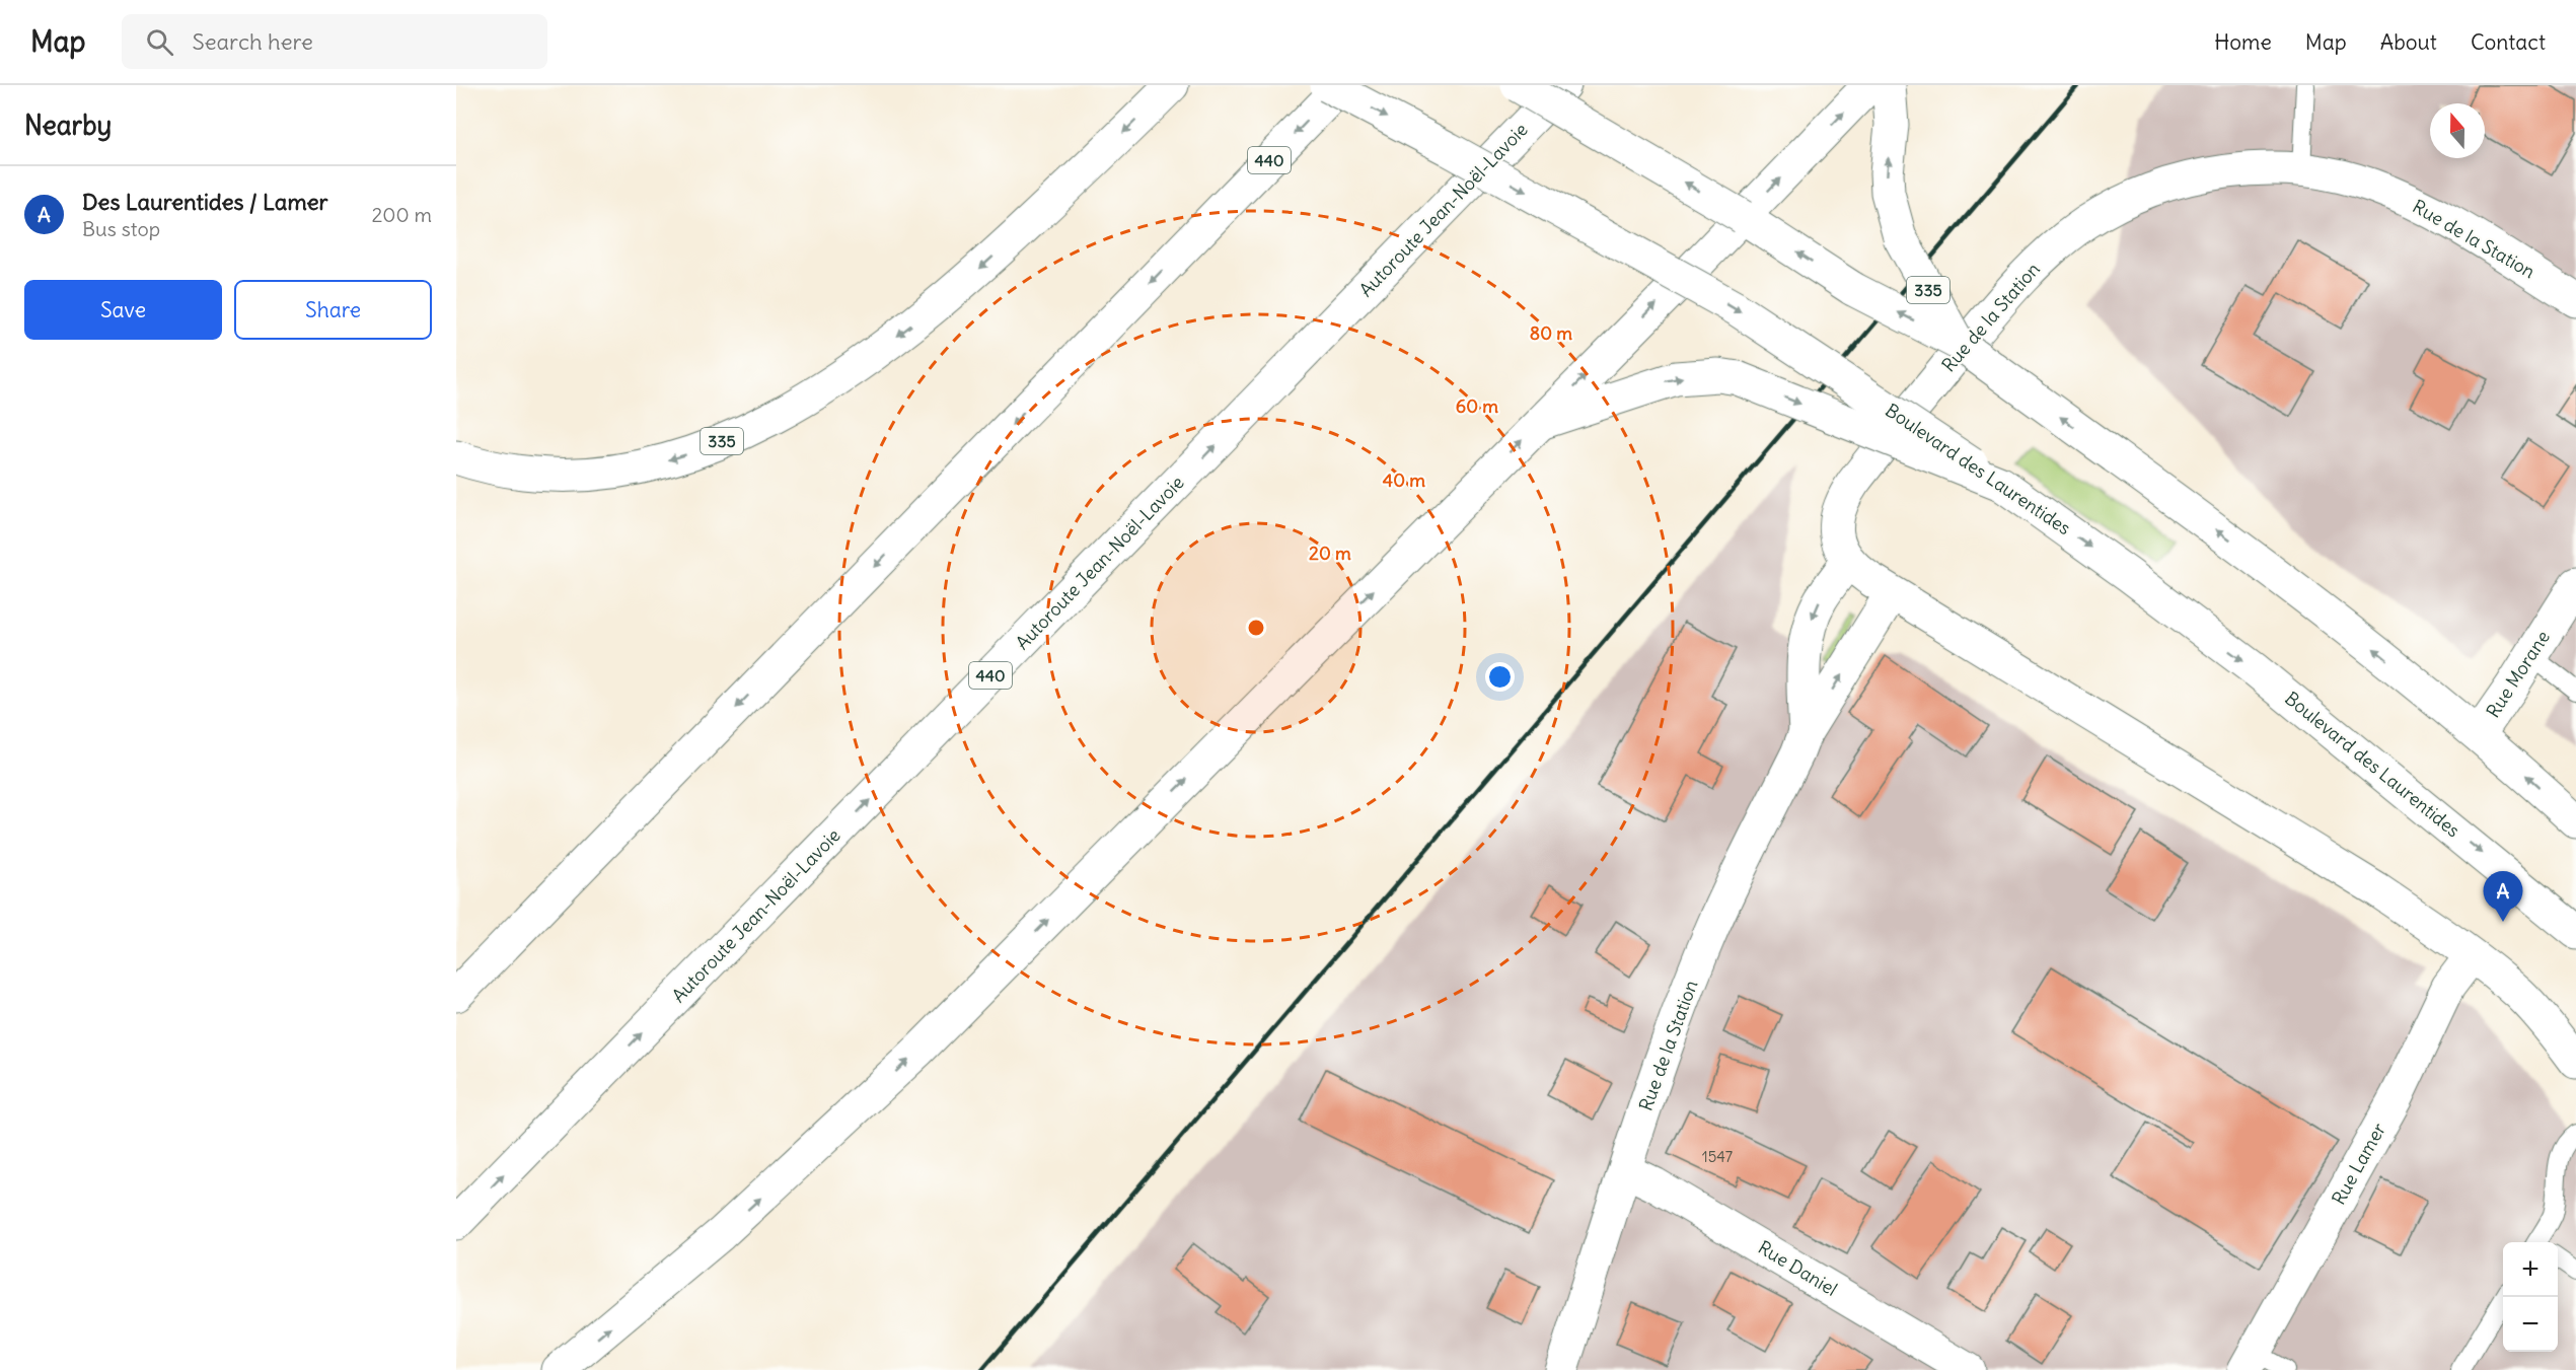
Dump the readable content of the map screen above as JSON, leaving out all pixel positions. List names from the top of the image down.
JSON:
{
  "streets": {
    "main road": [
      "440",
      "Autoroute Jean-Noël-Lavoie",
      "Rue de la Station",
      "335",
      "Boulevard des Laurentides",
      "Rue Morane",
      "Rue Lamer",
      "Rue Daniel"
    ]
  },
  "crossings": [
    ["Rue de la Station", "Rue Daniel"],
    ["335", "Rue Morane"]
  ],
  "house_numbers": ["1547"],
  "north": "top",
  "page": {
    "header": "Map",
    "search": "Search here",
    "nav": [
      "Home",
      "Map",
      "About",
      "Contact"
    ],
    "heading": "Nearby",
    "list": [
      {
        "mark": "A",
        "name": "Des Laurentides / Lamer",
        "note": "Bus stop",
        "value": "200 m"
      }
    ],
    "buttons": ["Save", "Share"],
    "pins": "A",
    "map_buttons": ["+", "−"]
  },
  "rings": [
    "80 m",
    "60 m",
    "40 m",
    "20 m"
  ]
}
